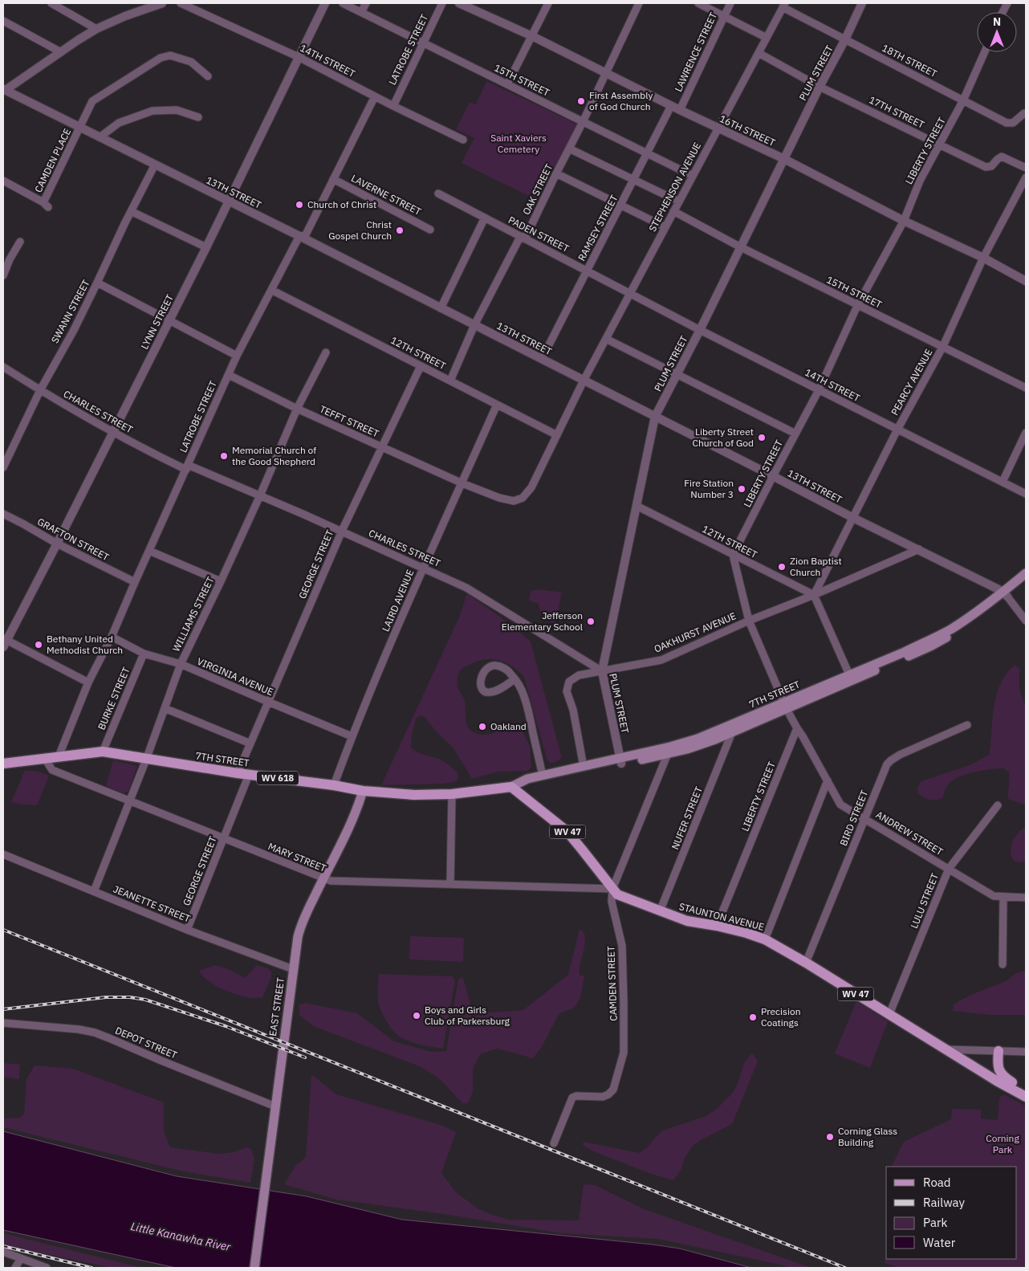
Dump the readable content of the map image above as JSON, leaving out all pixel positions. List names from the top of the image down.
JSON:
{
  "streets": {
    "main road": [
      "7TH STREET",
      "WV 618",
      "WV 47",
      "STAUNTON AVENUE",
      "EAST STREET"
    ],
    "street": [
      "LATROBE STREET",
      "LAWRENCE STREET",
      "14TH STREET",
      "18TH STREET",
      "PLUM STREET",
      "15TH STREET",
      "17TH STREET",
      "16TH STREET",
      "LIBERTY STREET",
      "CAMDEN PLACE",
      "STEPHENSON AVENUE",
      "OAK STREET",
      "13TH STREET",
      "LAVERNE STREET",
      "RAMSEY STREET",
      "PADEN STREET",
      "SWANN STREET",
      "LYNN STREET",
      "12TH STREET",
      "PEARCY AVENUE",
      "CHARLES STREET",
      "TEFFT STREET",
      "GRAFTON STREET",
      "GEORGE STREET",
      "LAIRD AVENUE",
      "WILLIAMS STREET",
      "OAKHURST AVENUE",
      "VIRGINIA AVENUE",
      "BURKE STREET",
      "NUFER STREET",
      "BIRD STREET",
      "ANDREW STREET",
      "MARY STREET",
      "LULU STREET",
      "JEANETTE STREET",
      "CAMDEN STREET",
      "DEPOT STREET"
    ]
  },
  "crossings": [
    ["LATROBE STREET", "14TH STREET"],
    ["LATROBE STREET", "15TH STREET"],
    ["LATROBE STREET", "13TH STREET"],
    ["LATROBE STREET", "LAVERNE STREET"],
    ["LATROBE STREET", "12TH STREET"],
    ["LATROBE STREET", "CHARLES STREET"],
    ["LATROBE STREET", "TEFFT STREET"],
    ["LATROBE STREET", "GRAFTON STREET"],
    ["LATROBE STREET", "VIRGINIA AVENUE"],
    ["LATROBE STREET", "7TH STREET"],
    ["LAWRENCE STREET", "16TH STREET"],
    ["14TH STREET", "PLUM STREET"],
    ["14TH STREET", "LIBERTY STREET"],
    ["14TH STREET", "STEPHENSON AVENUE"],
    ["14TH STREET", "PADEN STREET"],
    ["14TH STREET", "LYNN STREET"],
    ["14TH STREET", "PEARCY AVENUE"],
    ["18TH STREET", "PLUM STREET"],
    ["18TH STREET", "LIBERTY STREET"],
    ["18TH STREET", "STEPHENSON AVENUE"],
    ["PLUM STREET", "15TH STREET"],
    ["PLUM STREET", "17TH STREET"],
    ["PLUM STREET", "16TH STREET"],
    ["PLUM STREET", "13TH STREET"],
    ["PLUM STREET", "12TH STREET"],
    ["PLUM STREET", "CHARLES STREET"],
    ["PLUM STREET", "OAKHURST AVENUE"],
    ["PLUM STREET", "7TH STREET"],
    ["15TH STREET", "LIBERTY STREET"],
    ["15TH STREET", "STEPHENSON AVENUE"],
    ["15TH STREET", "OAK STREET"],
    ["15TH STREET", "RAMSEY STREET"],
    ["15TH STREET", "PEARCY AVENUE"],
    ["17TH STREET", "LIBERTY STREET"],
    ["17TH STREET", "STEPHENSON AVENUE"],
    ["16TH STREET", "LIBERTY STREET"],
    ["16TH STREET", "STEPHENSON AVENUE"],
    ["16TH STREET", "OAK STREET"],
    ["16TH STREET", "RAMSEY STREET"],
    ["16TH STREET", "PEARCY AVENUE"],
    ["LIBERTY STREET", "13TH STREET"],
    ["LIBERTY STREET", "12TH STREET"],
    ["LIBERTY STREET", "ANDREW STREET"],
    ["LIBERTY STREET", "STAUNTON AVENUE"],
    ["CAMDEN PLACE", "13TH STREET"],
    ["STEPHENSON AVENUE", "13TH STREET"],
    ["STEPHENSON AVENUE", "PADEN STREET"],
    ["STEPHENSON AVENUE", "12TH STREET"],
    ["STEPHENSON AVENUE", "TEFFT STREET"],
    ["OAK STREET", "13TH STREET"],
    ["OAK STREET", "PADEN STREET"],
    ["OAK STREET", "12TH STREET"],
    ["13TH STREET", "RAMSEY STREET"],
    ["13TH STREET", "SWANN STREET"],
    ["13TH STREET", "LYNN STREET"],
    ["13TH STREET", "PEARCY AVENUE"],
    ["13TH STREET", "7TH STREET"],
    ["RAMSEY STREET", "PADEN STREET"],
    ["SWANN STREET", "CHARLES STREET"],
    ["LYNN STREET", "CHARLES STREET"],
    ["LYNN STREET", "GRAFTON STREET"],
    ["12TH STREET", "PEARCY AVENUE"],
    ["12TH STREET", "GEORGE STREET"],
    ["12TH STREET", "LAIRD AVENUE"],
    ["12TH STREET", "OAKHURST AVENUE"],
    ["PEARCY AVENUE", "OAKHURST AVENUE"],
    ["CHARLES STREET", "GEORGE STREET"],
    ["CHARLES STREET", "LAIRD AVENUE"],
    ["CHARLES STREET", "WILLIAMS STREET"],
    ["CHARLES STREET", "OAKHURST AVENUE"],
    ["TEFFT STREET", "GEORGE STREET"],
    ["TEFFT STREET", "LAIRD AVENUE"],
    ["TEFFT STREET", "WILLIAMS STREET"],
    ["GEORGE STREET", "VIRGINIA AVENUE"],
    ["GEORGE STREET", "7TH STREET"],
    ["GEORGE STREET", "MARY STREET"],
    ["GEORGE STREET", "JEANETTE STREET"],
    ["LAIRD AVENUE", "VIRGINIA AVENUE"],
    ["LAIRD AVENUE", "7TH STREET"],
    ["WILLIAMS STREET", "VIRGINIA AVENUE"],
    ["WILLIAMS STREET", "7TH STREET"],
    ["WILLIAMS STREET", "MARY STREET"],
    ["WILLIAMS STREET", "JEANETTE STREET"],
    ["OAKHURST AVENUE", "7TH STREET"],
    ["VIRGINIA AVENUE", "BURKE STREET"],
    ["7TH STREET", "BURKE STREET"],
    ["7TH STREET", "NUFER STREET"],
    ["7TH STREET", "MARY STREET"],
    ["7TH STREET", "STAUNTON AVENUE"],
    ["7TH STREET", "CAMDEN STREET"],
    ["7TH STREET", "EAST STREET"],
    ["NUFER STREET", "STAUNTON AVENUE"],
    ["BIRD STREET", "ANDREW STREET"],
    ["BIRD STREET", "STAUNTON AVENUE"],
    ["ANDREW STREET", "LULU STREET"],
    ["MARY STREET", "STAUNTON AVENUE"],
    ["MARY STREET", "CAMDEN STREET"],
    ["MARY STREET", "EAST STREET"],
    ["LULU STREET", "STAUNTON AVENUE"],
    ["JEANETTE STREET", "EAST STREET"],
    ["STAUNTON AVENUE", "CAMDEN STREET"],
    ["EAST STREET", "DEPOT STREET"]
  ],
  "water": ["Little Kanawha River"],
  "parks": ["Saint Xaviers Cemetery", "Corning Park"],
  "places": [
    "First Assembly of God Church",
    "Church of Christ",
    "Christ Gospel Church",
    "Liberty Street Church of God",
    "Memorial Church of the Good Shepherd",
    "Fire Station Number 3",
    "Zion Baptist Church",
    "Jefferson Elementary School",
    "Bethany United Methodist Church",
    "Oakland",
    "Boys and Girls Club of Parkersburg",
    "Precision Coatings",
    "Corning Glass Building"
  ],
  "legend": [
    "Road",
    "Railway",
    "Park",
    "Water"
  ],
  "north": "top"
}
